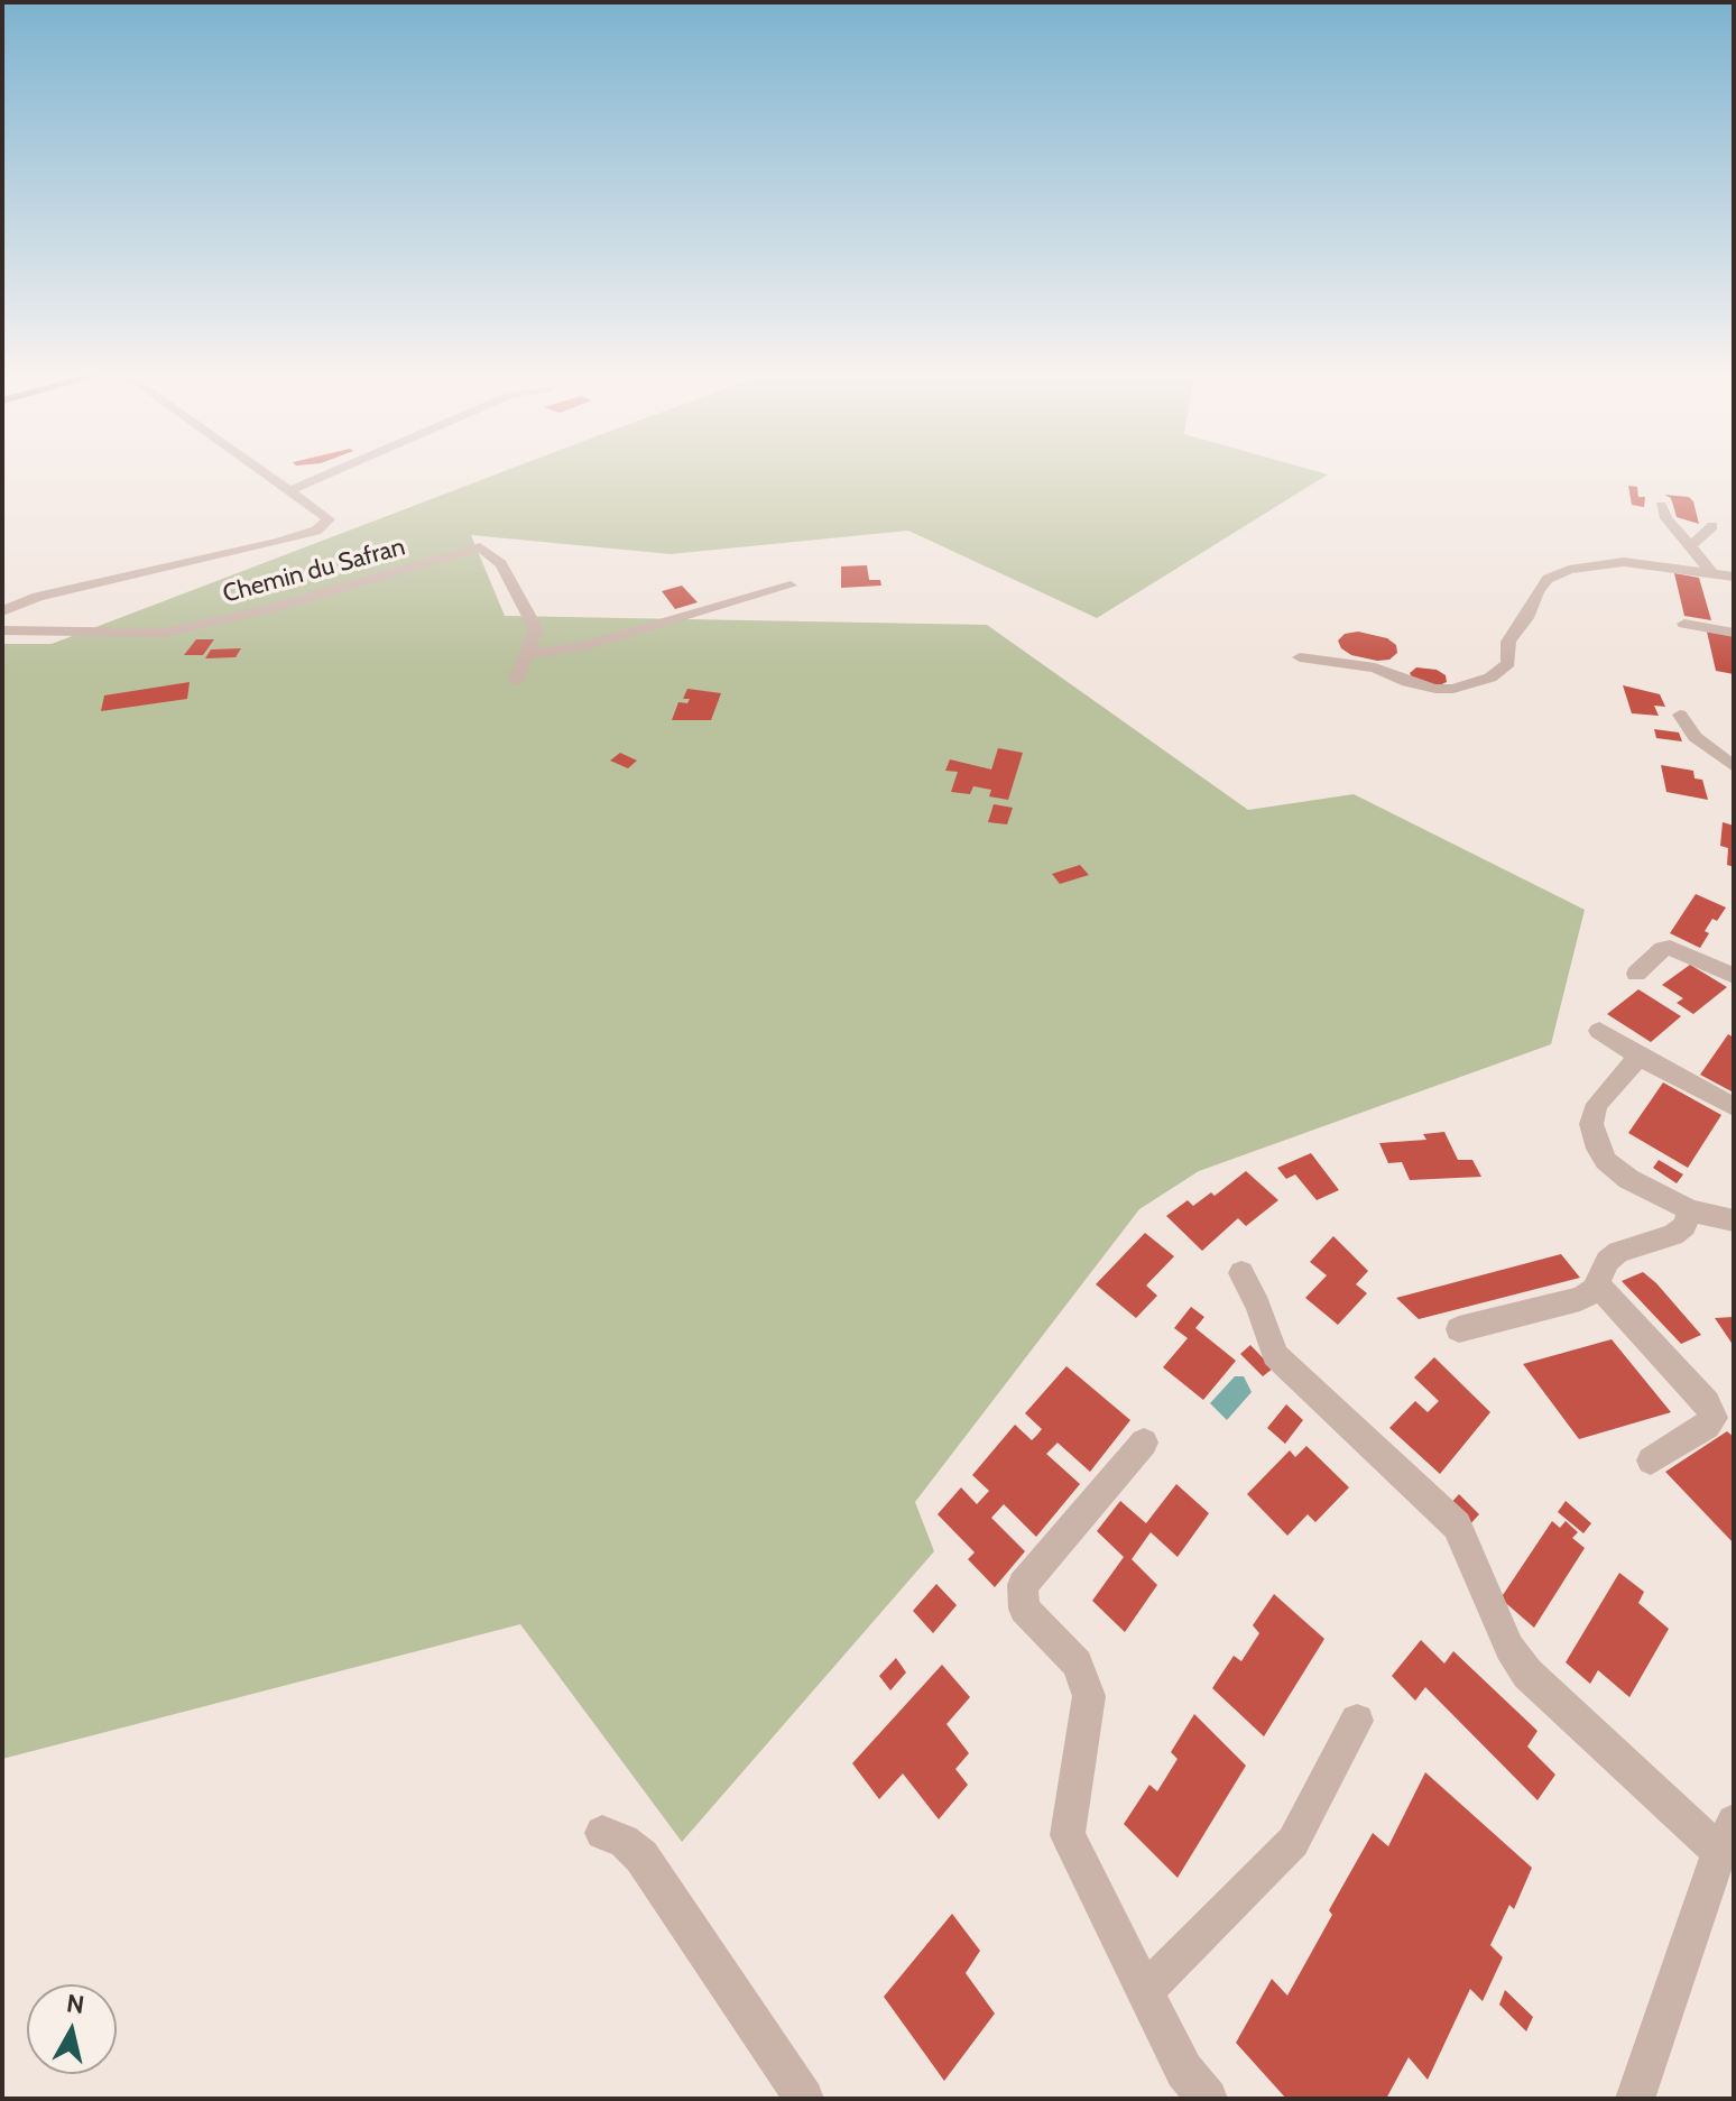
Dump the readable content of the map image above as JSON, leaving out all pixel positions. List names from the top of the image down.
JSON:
{
  "streets": {
    "street": ["Chemin du Safran"]
  },
  "north": "top"
}
